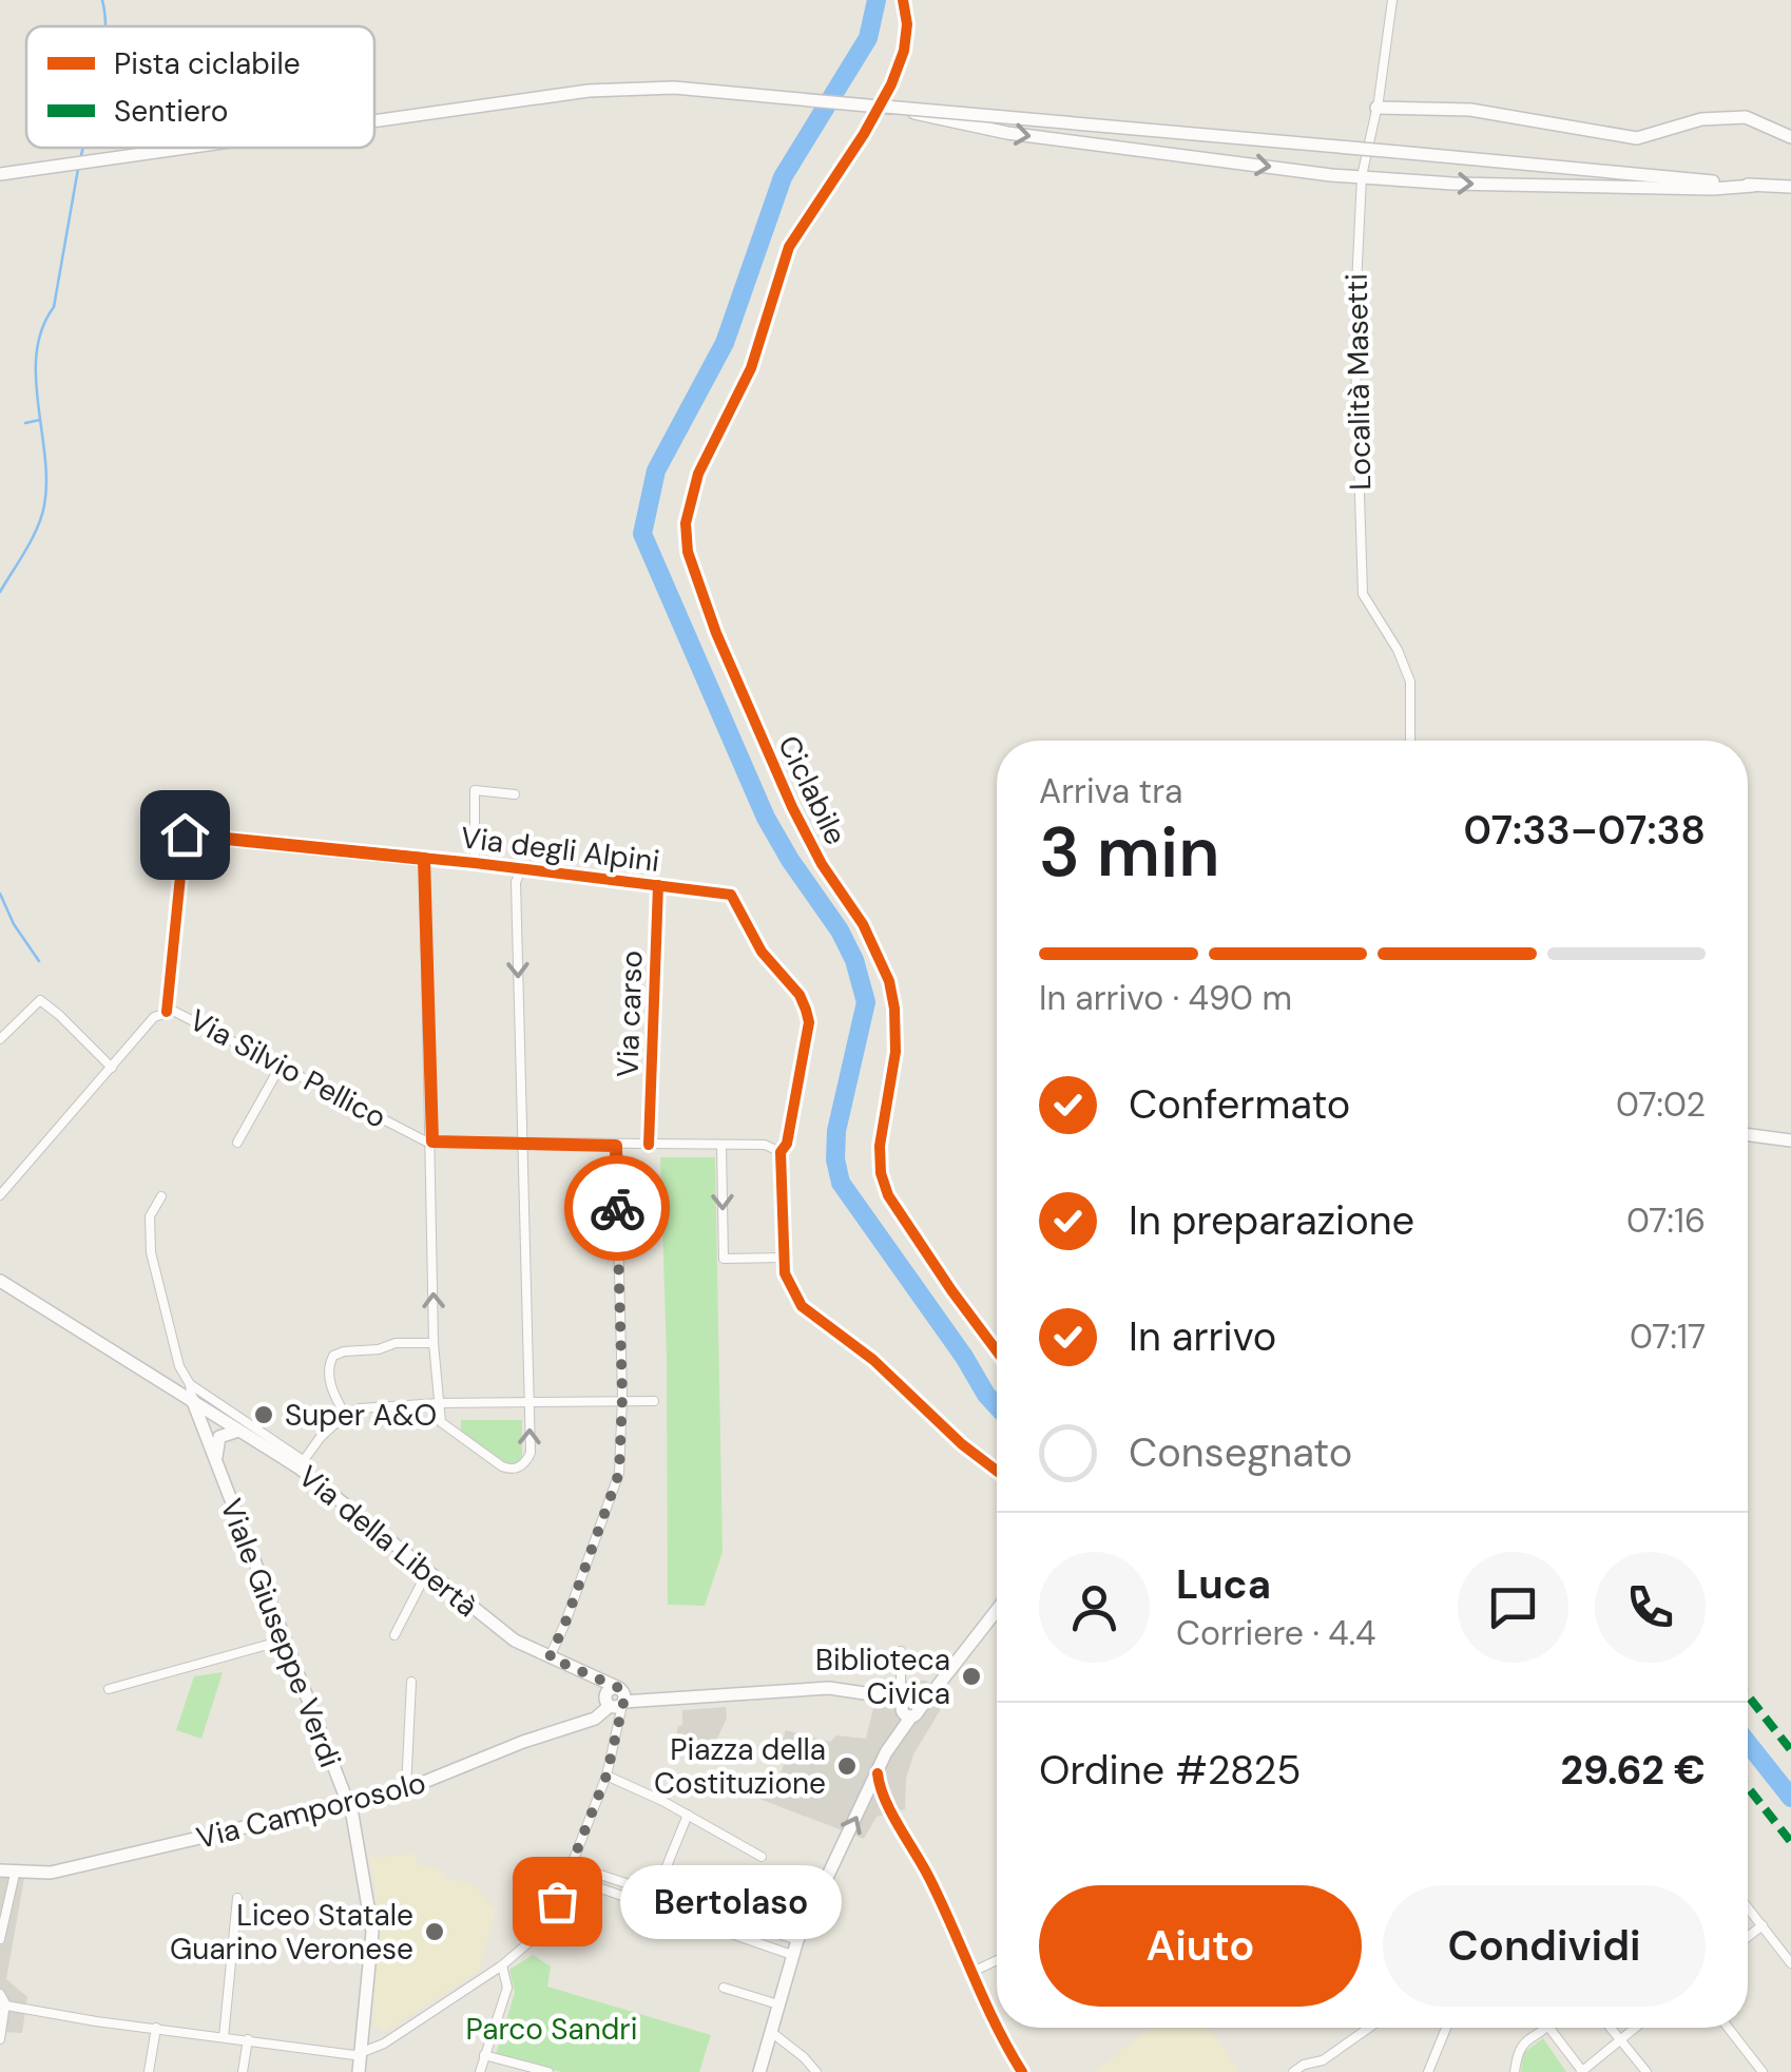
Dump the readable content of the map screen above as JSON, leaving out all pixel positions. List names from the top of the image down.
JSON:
{
  "streets": {
    "main road": ["Via della Libertà", "Viale Giuseppe Verdi", "Via Camporosolo"],
    "street": [
      "Località Masetti",
      "Via degli Alpini",
      "Via carso",
      "Via Silvio Pellico"
    ],
    "cycle path": ["Ciclabile"]
  },
  "crossings": [
    ["Via degli Alpini", "Via carso"],
    ["Via degli Alpini", "Via Silvio Pellico"],
    ["Via carso", "Via Silvio Pellico"],
    ["Via della Libertà", "Viale Giuseppe Verdi"],
    ["Via della Libertà", "Via Camporosolo"],
    ["Viale Giuseppe Verdi", "Via Camporosolo"]
  ],
  "parks": ["Parco Sandri"],
  "places": [
    "Super A&O",
    "Biblioteca Civica",
    "Piazza della Costituzione",
    "Bertolaso",
    "Liceo Statale Guarino Veronese"
  ],
  "legend": ["Pista ciclabile", "Sentiero"],
  "page": {
    "heading": ["3 min", "Arriva tra", "07:33–07:38"],
    "panel": [
      "Luca",
      "Corriere · 4.4",
      "Ordine #2825",
      "29.62 €"
    ],
    "bar": "In arrivo · 490 m",
    "list": [
      ["Confermato", "07:02"],
      ["In preparazione", "07:16"],
      ["In arrivo", "07:17"],
      "Consegnato"
    ],
    "buttons": ["Aiuto", "Condividi"],
    "bubble": "Bertolaso"
  }
}
